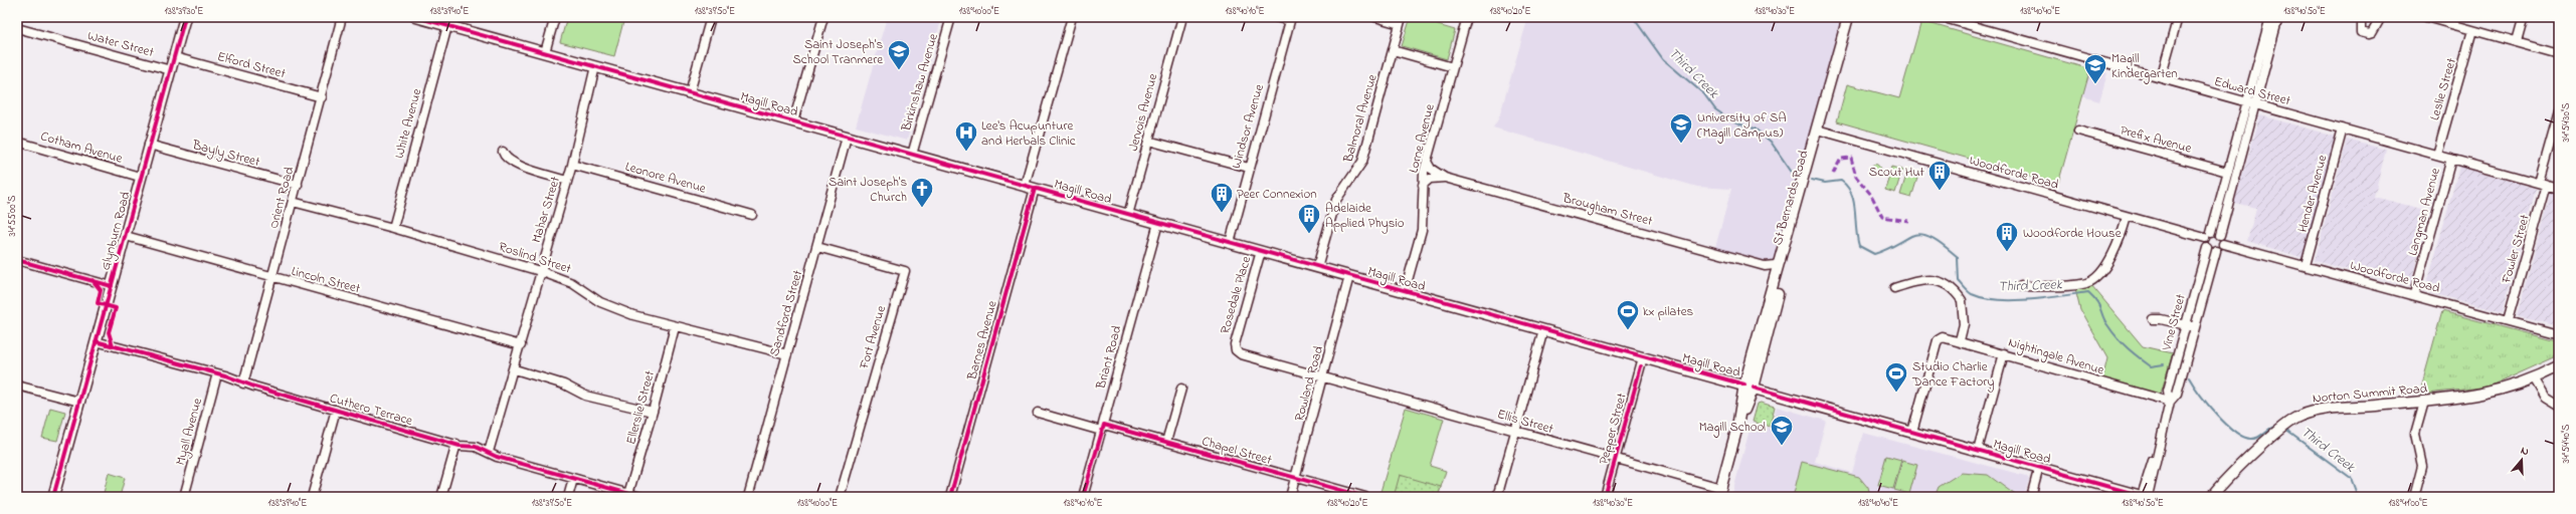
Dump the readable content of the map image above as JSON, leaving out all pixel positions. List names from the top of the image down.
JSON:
{
  "streets": {
    "main road": [
      "Magill Road",
      "St Bernards Road",
      "Glynburn Road",
      "Norton Summit Road"
    ],
    "street": [
      "Water Street",
      "Elford Street",
      "Birkinshaw Avenue",
      "Leslie Street",
      "Edward Street",
      "Jervois Avenue",
      "Balmoral Avenue",
      "White Avenue",
      "Windsor Avenue",
      "Lorne Avenue",
      "Prefix Avenue",
      "Cotham Avenue",
      "Bayly Street",
      "Woodforde Road",
      "Leonore Avenue",
      "Hender Avenue",
      "Orient Road",
      "Mahar Street",
      "Brougham Street",
      "Langman Avenue",
      "Fowler Street",
      "Roslind Street",
      "Lincoln Street",
      "Rosedale Place",
      "Sandford Street",
      "Vine Street",
      "Fort Avenue",
      "Barnes Avenue",
      "Nightingale Avenue",
      "Briant Road",
      "Rowland Road",
      "Ellerslie Street",
      "Cuthero Terrace",
      "Ellis Street",
      "Pepper Street",
      "Myall Avenue",
      "Chapel Street"
    ]
  },
  "crossings": [
    ["Water Street", "Glynburn Road"],
    ["Elford Street", "Orient Road"],
    ["Elford Street", "Glynburn Road"],
    ["Birkinshaw Avenue", "Magill Road"],
    ["Leslie Street", "Edward Street"],
    ["Edward Street", "Hender Avenue"],
    ["Edward Street", "Langman Avenue"],
    ["Edward Street", "Fowler Street"],
    ["Magill Road", "Jervois Avenue"],
    ["Magill Road", "Balmoral Avenue"],
    ["Magill Road", "White Avenue"],
    ["Magill Road", "Windsor Avenue"],
    ["Magill Road", "Lorne Avenue"],
    ["Magill Road", "St Bernards Road"],
    ["Magill Road", "Mahar Street"],
    ["Magill Road", "Rosedale Place"],
    ["Magill Road", "Sandford Street"],
    ["Magill Road", "Vine Street"],
    ["Magill Road", "Barnes Avenue"],
    ["Magill Road", "Nightingale Avenue"],
    ["Magill Road", "Briant Road"],
    ["Magill Road", "Rowland Road"],
    ["Magill Road", "Pepper Street"],
    ["White Avenue", "Roslind Street"],
    ["Lorne Avenue", "Brougham Street"],
    ["Cotham Avenue", "Glynburn Road"],
    ["Bayly Street", "Orient Road"],
    ["Bayly Street", "Glynburn Road"],
    ["Woodforde Road", "Hender Avenue"],
    ["Woodforde Road", "St Bernards Road"],
    ["Woodforde Road", "Langman Avenue"],
    ["Woodforde Road", "Fowler Street"],
    ["Leonore Avenue", "Mahar Street"],
    ["Orient Road", "Roslind Street"],
    ["Orient Road", "Lincoln Street"],
    ["Orient Road", "Cuthero Terrace"],
    ["St Bernards Road", "Brougham Street"],
    ["Mahar Street", "Roslind Street"],
    ["Mahar Street", "Lincoln Street"],
    ["Mahar Street", "Cuthero Terrace"],
    ["Glynburn Road", "Lincoln Street"],
    ["Glynburn Road", "Cuthero Terrace"],
    ["Roslind Street", "Sandford Street"],
    ["Roslind Street", "Ellerslie Street"],
    ["Rosedale Place", "Rowland Road"],
    ["Rosedale Place", "Ellis Street"],
    ["Sandford Street", "Fort Avenue"],
    ["Vine Street", "Nightingale Avenue"],
    ["Briant Road", "Chapel Street"],
    ["Rowland Road", "Ellis Street"],
    ["Rowland Road", "Chapel Street"],
    ["Ellerslie Street", "Cuthero Terrace"],
    ["Cuthero Terrace", "Myall Avenue"],
    ["Ellis Street", "Pepper Street"]
  ],
  "water": ["Third Creek"],
  "places": {
    "school or university": [
      "Saint Joseph's School Tranmere",
      "Magill Kindergarten",
      "University of SA (Magill Campus)",
      "Magill School"
    ],
    "hospital": ["Lee's Acupunture and Herbals Clinic"],
    "building": [
      "Scout Hut",
      "Peer Connexion",
      "Adelaide Applied Physio",
      "Woodforde House"
    ],
    "church": ["Saint Joseph's Church"],
    "sports": ["kx pilates", "Studio Charlie Dance Factory"]
  },
  "north": "top",
  "coordinates": [
    "138°39'30\"E",
    "138°39'40\"E",
    "138°39'50\"E",
    "138°40'00\"E",
    "138°40'10\"E",
    "138°40'20\"E",
    "138°40'30\"E",
    "138°40'40\"E",
    "138°40'50\"E",
    "34°54'30\"S",
    "34°55'00\"S",
    "34°54'40\"S",
    "138°41'00\"E"
  ]
}
